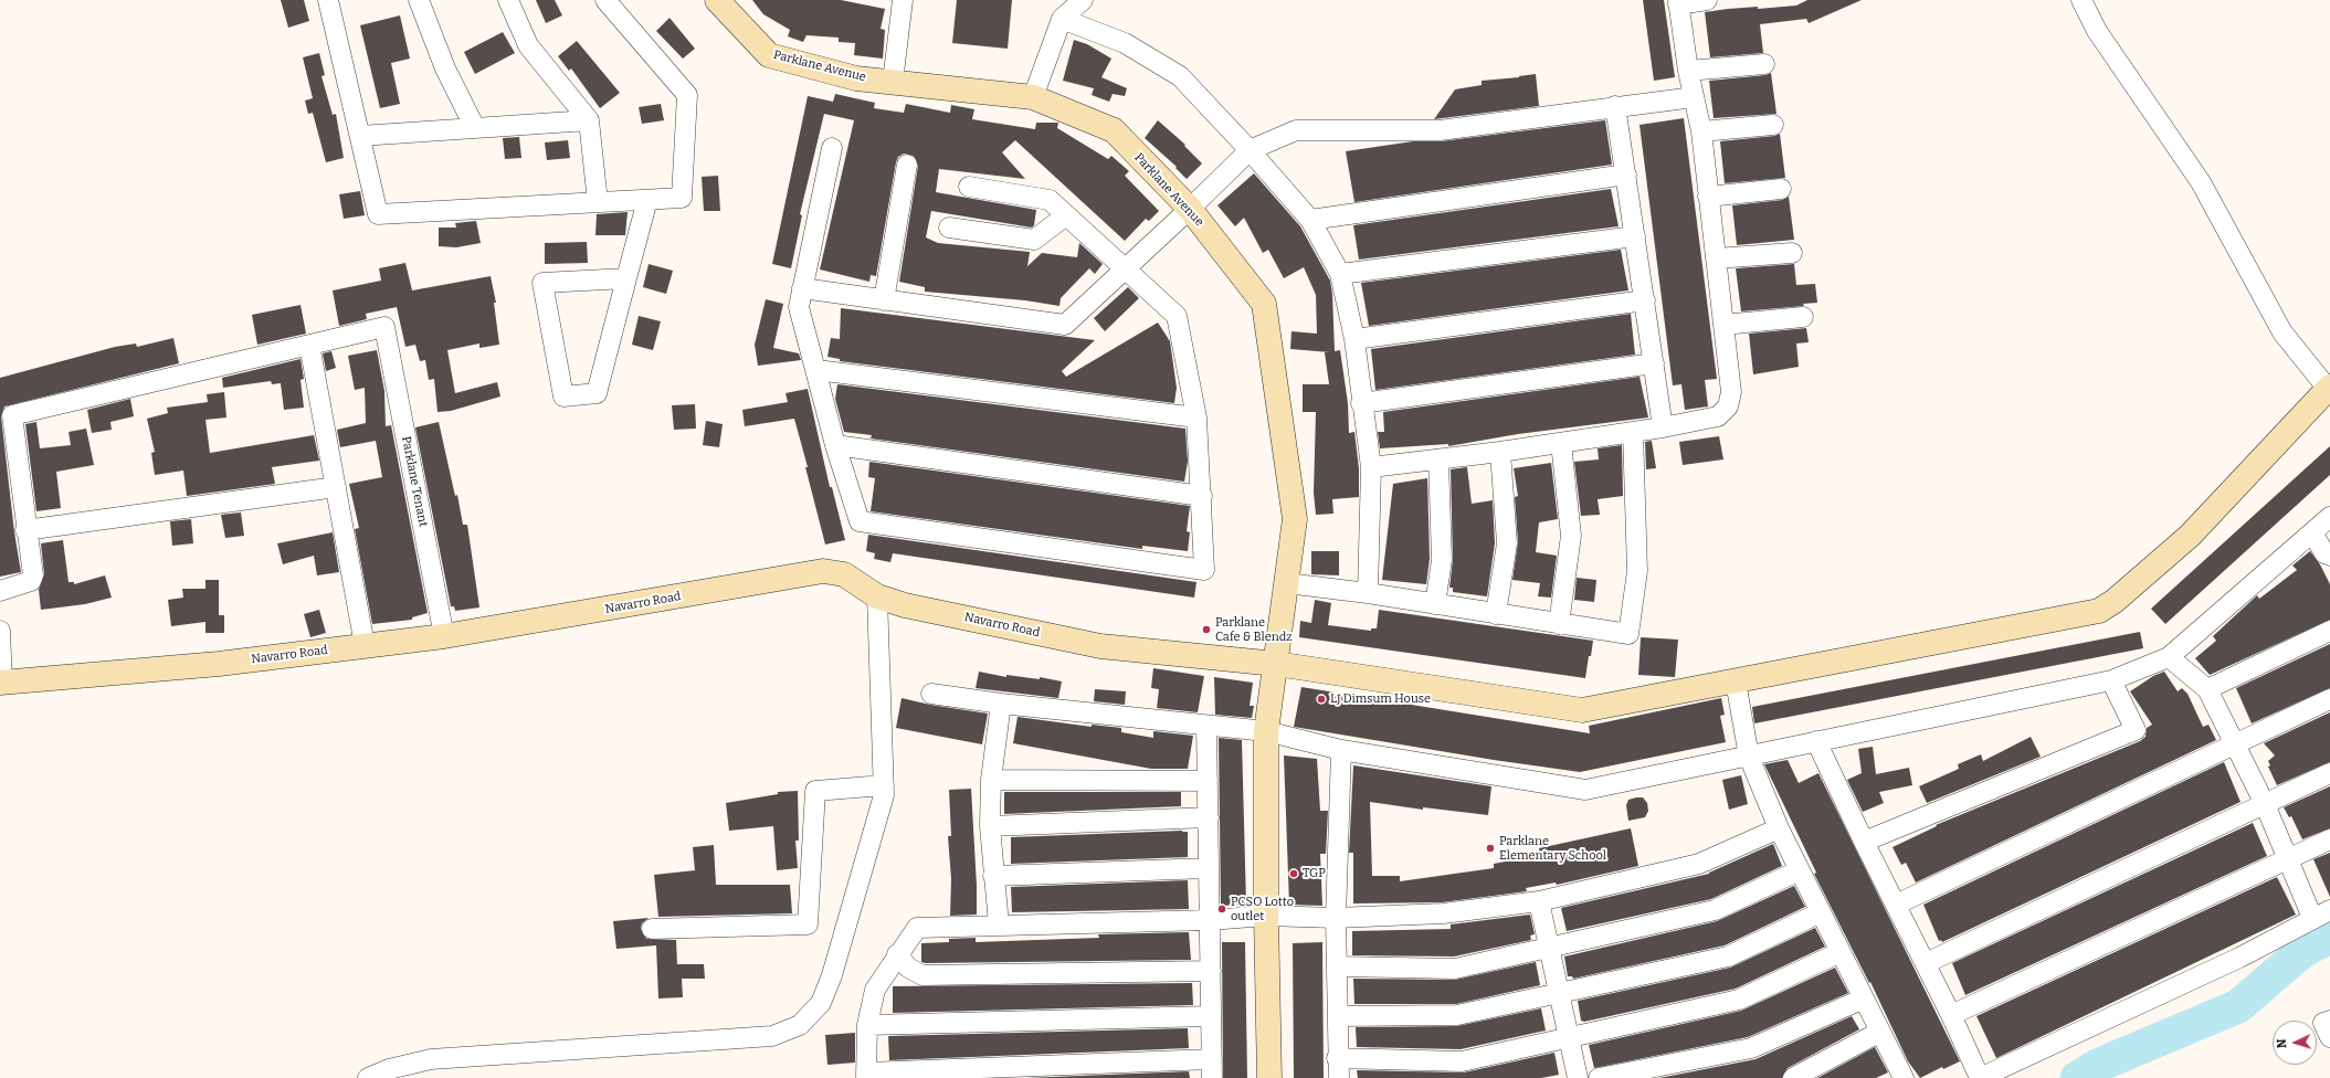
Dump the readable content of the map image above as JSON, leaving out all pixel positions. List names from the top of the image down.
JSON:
{
  "streets": {
    "street": ["Parklane Avenue", "Parklane Tenant", "Navarro Road"]
  },
  "crossings": [
    ["Parklane Avenue", "Navarro Road"],
    ["Parklane Tenant", "Navarro Road"]
  ],
  "places": [
    "Parklane Cafe & Blendz",
    "LJ Dimsum House",
    "Parklane Elementary School",
    "TGP",
    "PCSO Lotto outlet"
  ],
  "north": "left"
}
